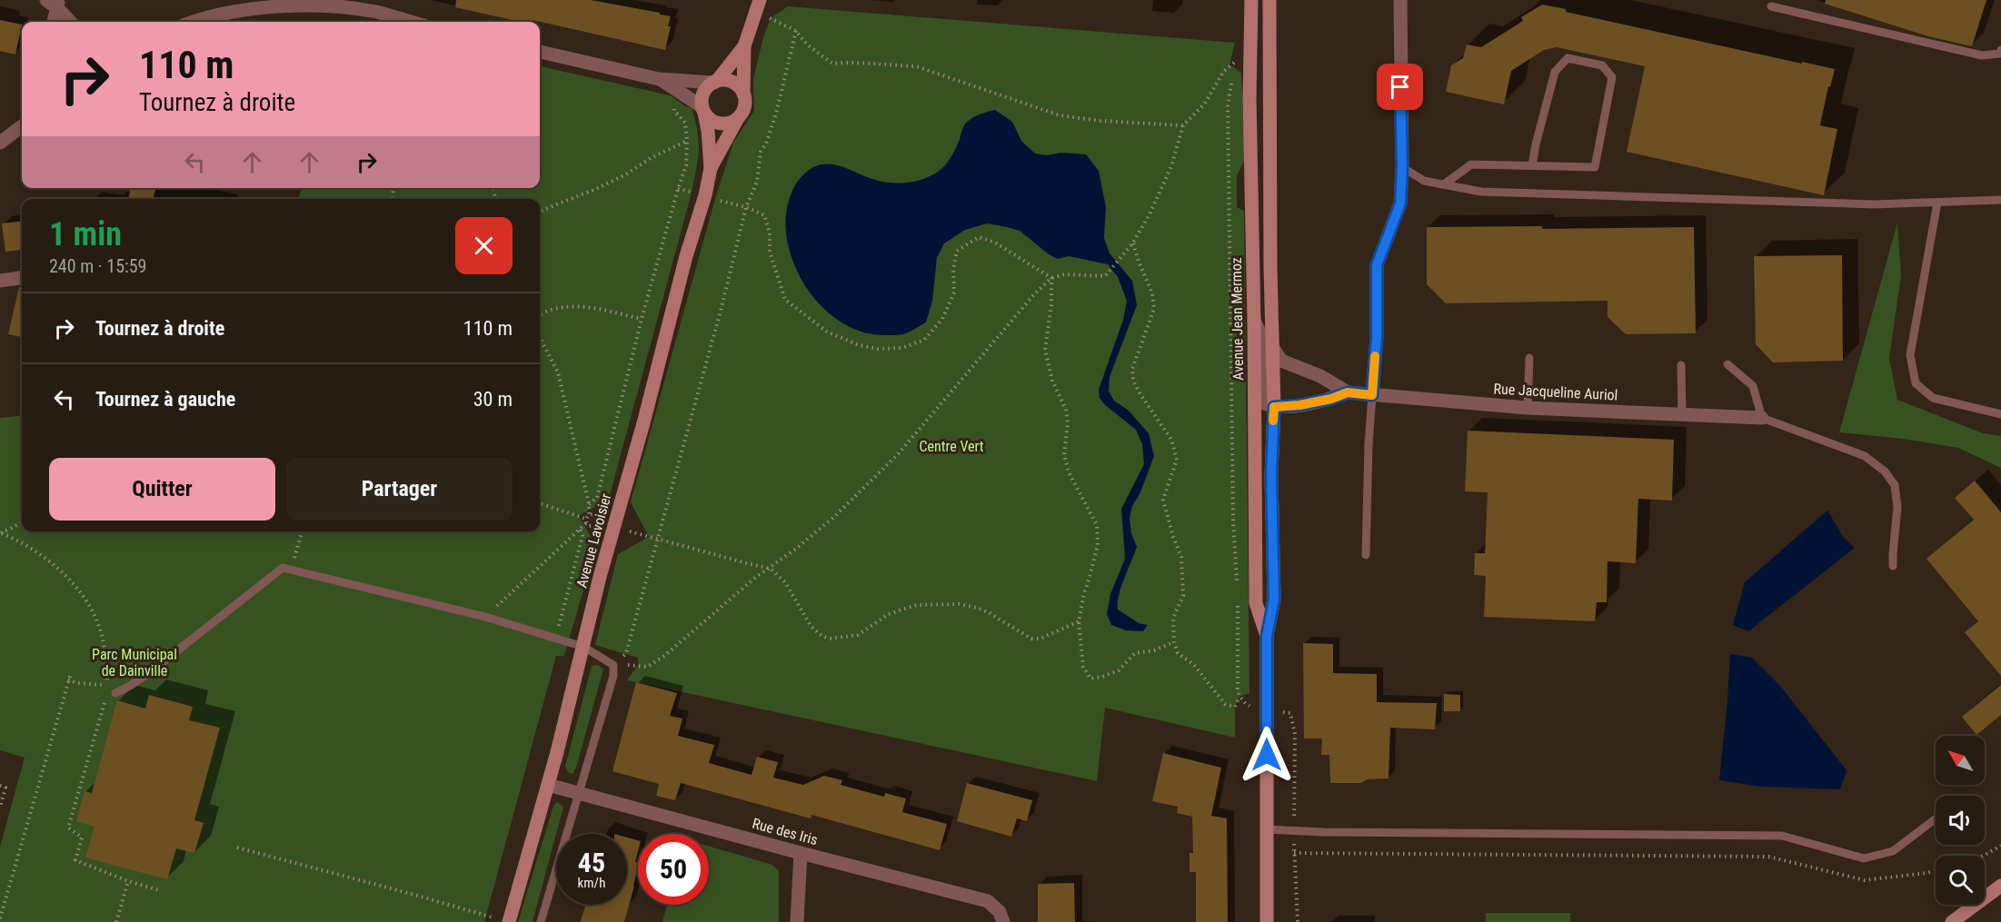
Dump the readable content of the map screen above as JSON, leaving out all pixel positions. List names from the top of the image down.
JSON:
{
  "streets": {
    "main road": ["Avenue Jean Mermoz", "Avenue Lavoisier"],
    "street": ["Rue Jacqueline Auriol", "Rue des Iris"]
  },
  "crossings": [
    ["Avenue Lavoisier", "Rue des Iris"]
  ],
  "parks": ["Centre Vert", "Parc Municipal de Dainville"],
  "north": "top left",
  "page": {
    "turn": ["110 m", "Tournez à droite"],
    "heading": ["1 min", "240 m · 15:59"],
    "list": [
      {
        "name": "Tournez à droite",
        "value": "110 m"
      },
      {
        "name": "Tournez à gauche",
        "value": "30 m"
      }
    ],
    "buttons": ["Quitter", "Partager"],
    "speed": "45 km/h",
    "limit": "50"
  }
}
